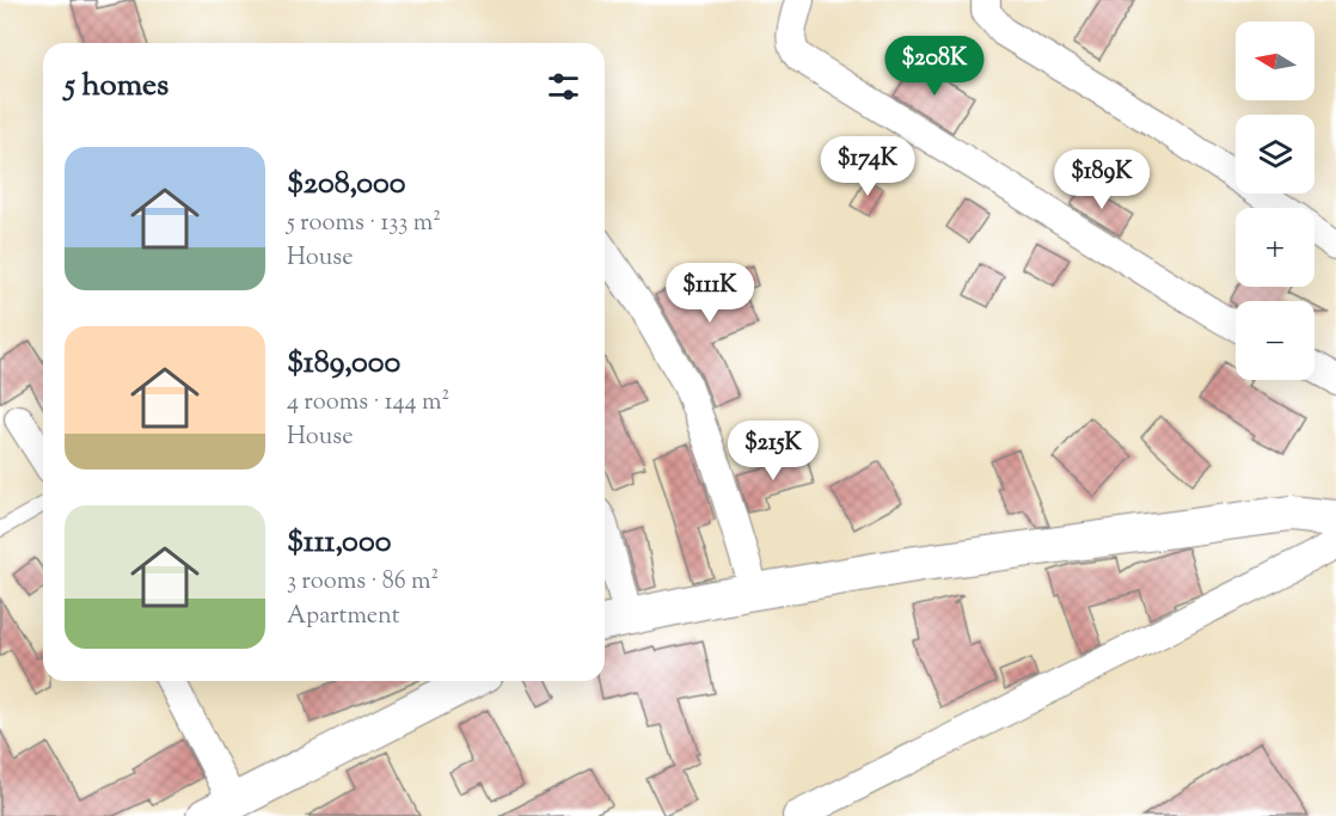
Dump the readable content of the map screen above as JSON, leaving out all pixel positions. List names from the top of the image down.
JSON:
{
  "north": "left",
  "page": {
    "map_buttons": ["+", "−"],
    "price": [
      "$208K",
      "$174K",
      "$189K",
      "$111K",
      "$215K"
    ],
    "heading": "5 homes",
    "list": [
      {
        "name": "$208,000",
        "note": "5 rooms · 133 m² · House"
      },
      {
        "name": "$189,000",
        "note": "4 rooms · 144 m² · House"
      },
      {
        "name": "$111,000",
        "note": "3 rooms · 86 m² · Apartment"
      }
    ]
  }
}
